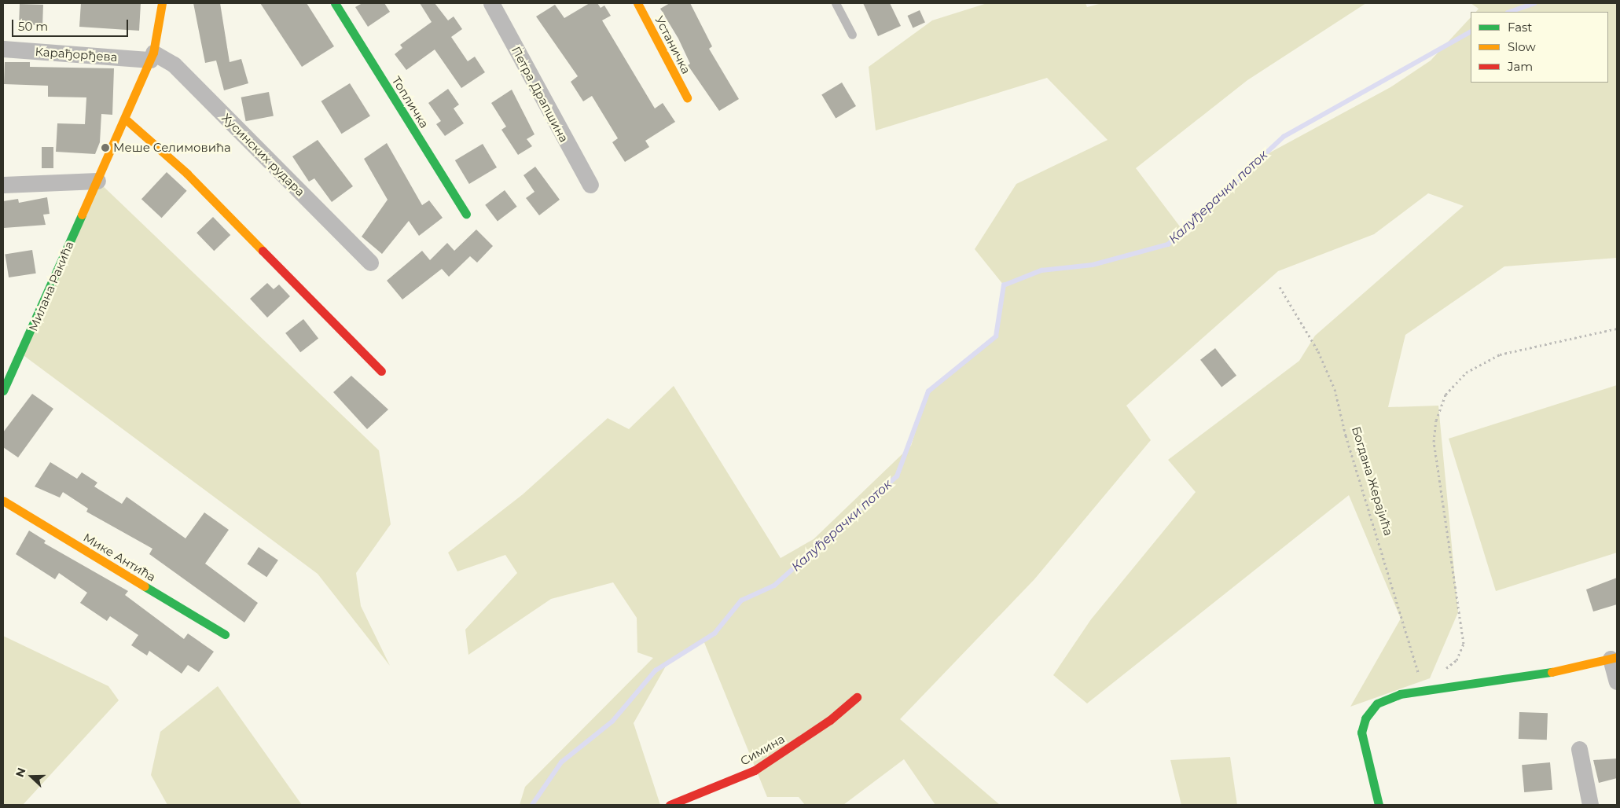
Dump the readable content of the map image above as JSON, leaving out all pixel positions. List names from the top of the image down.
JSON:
{
  "streets": {
    "street": [
      "Устаничка",
      "Карађорђева",
      "Петра Драпшина",
      "Топличка",
      "Хусинских рудара",
      "Милана Ракића",
      "Мике Антића",
      "Симина"
    ],
    "path": ["Богдана Жерајића"]
  },
  "crossings": [
    ["Карађорђева", "Хусинских рудара"],
    ["Карађорђева", "Милана Ракића"],
    ["Хусинских рудара", "Милана Ракића"]
  ],
  "water": ["Калуђерачки поток"],
  "places": ["Меше Селимовића"],
  "legend": ["Fast", "Slow", "Jam"],
  "scale_bar": "50 m",
  "north": "left"
}
